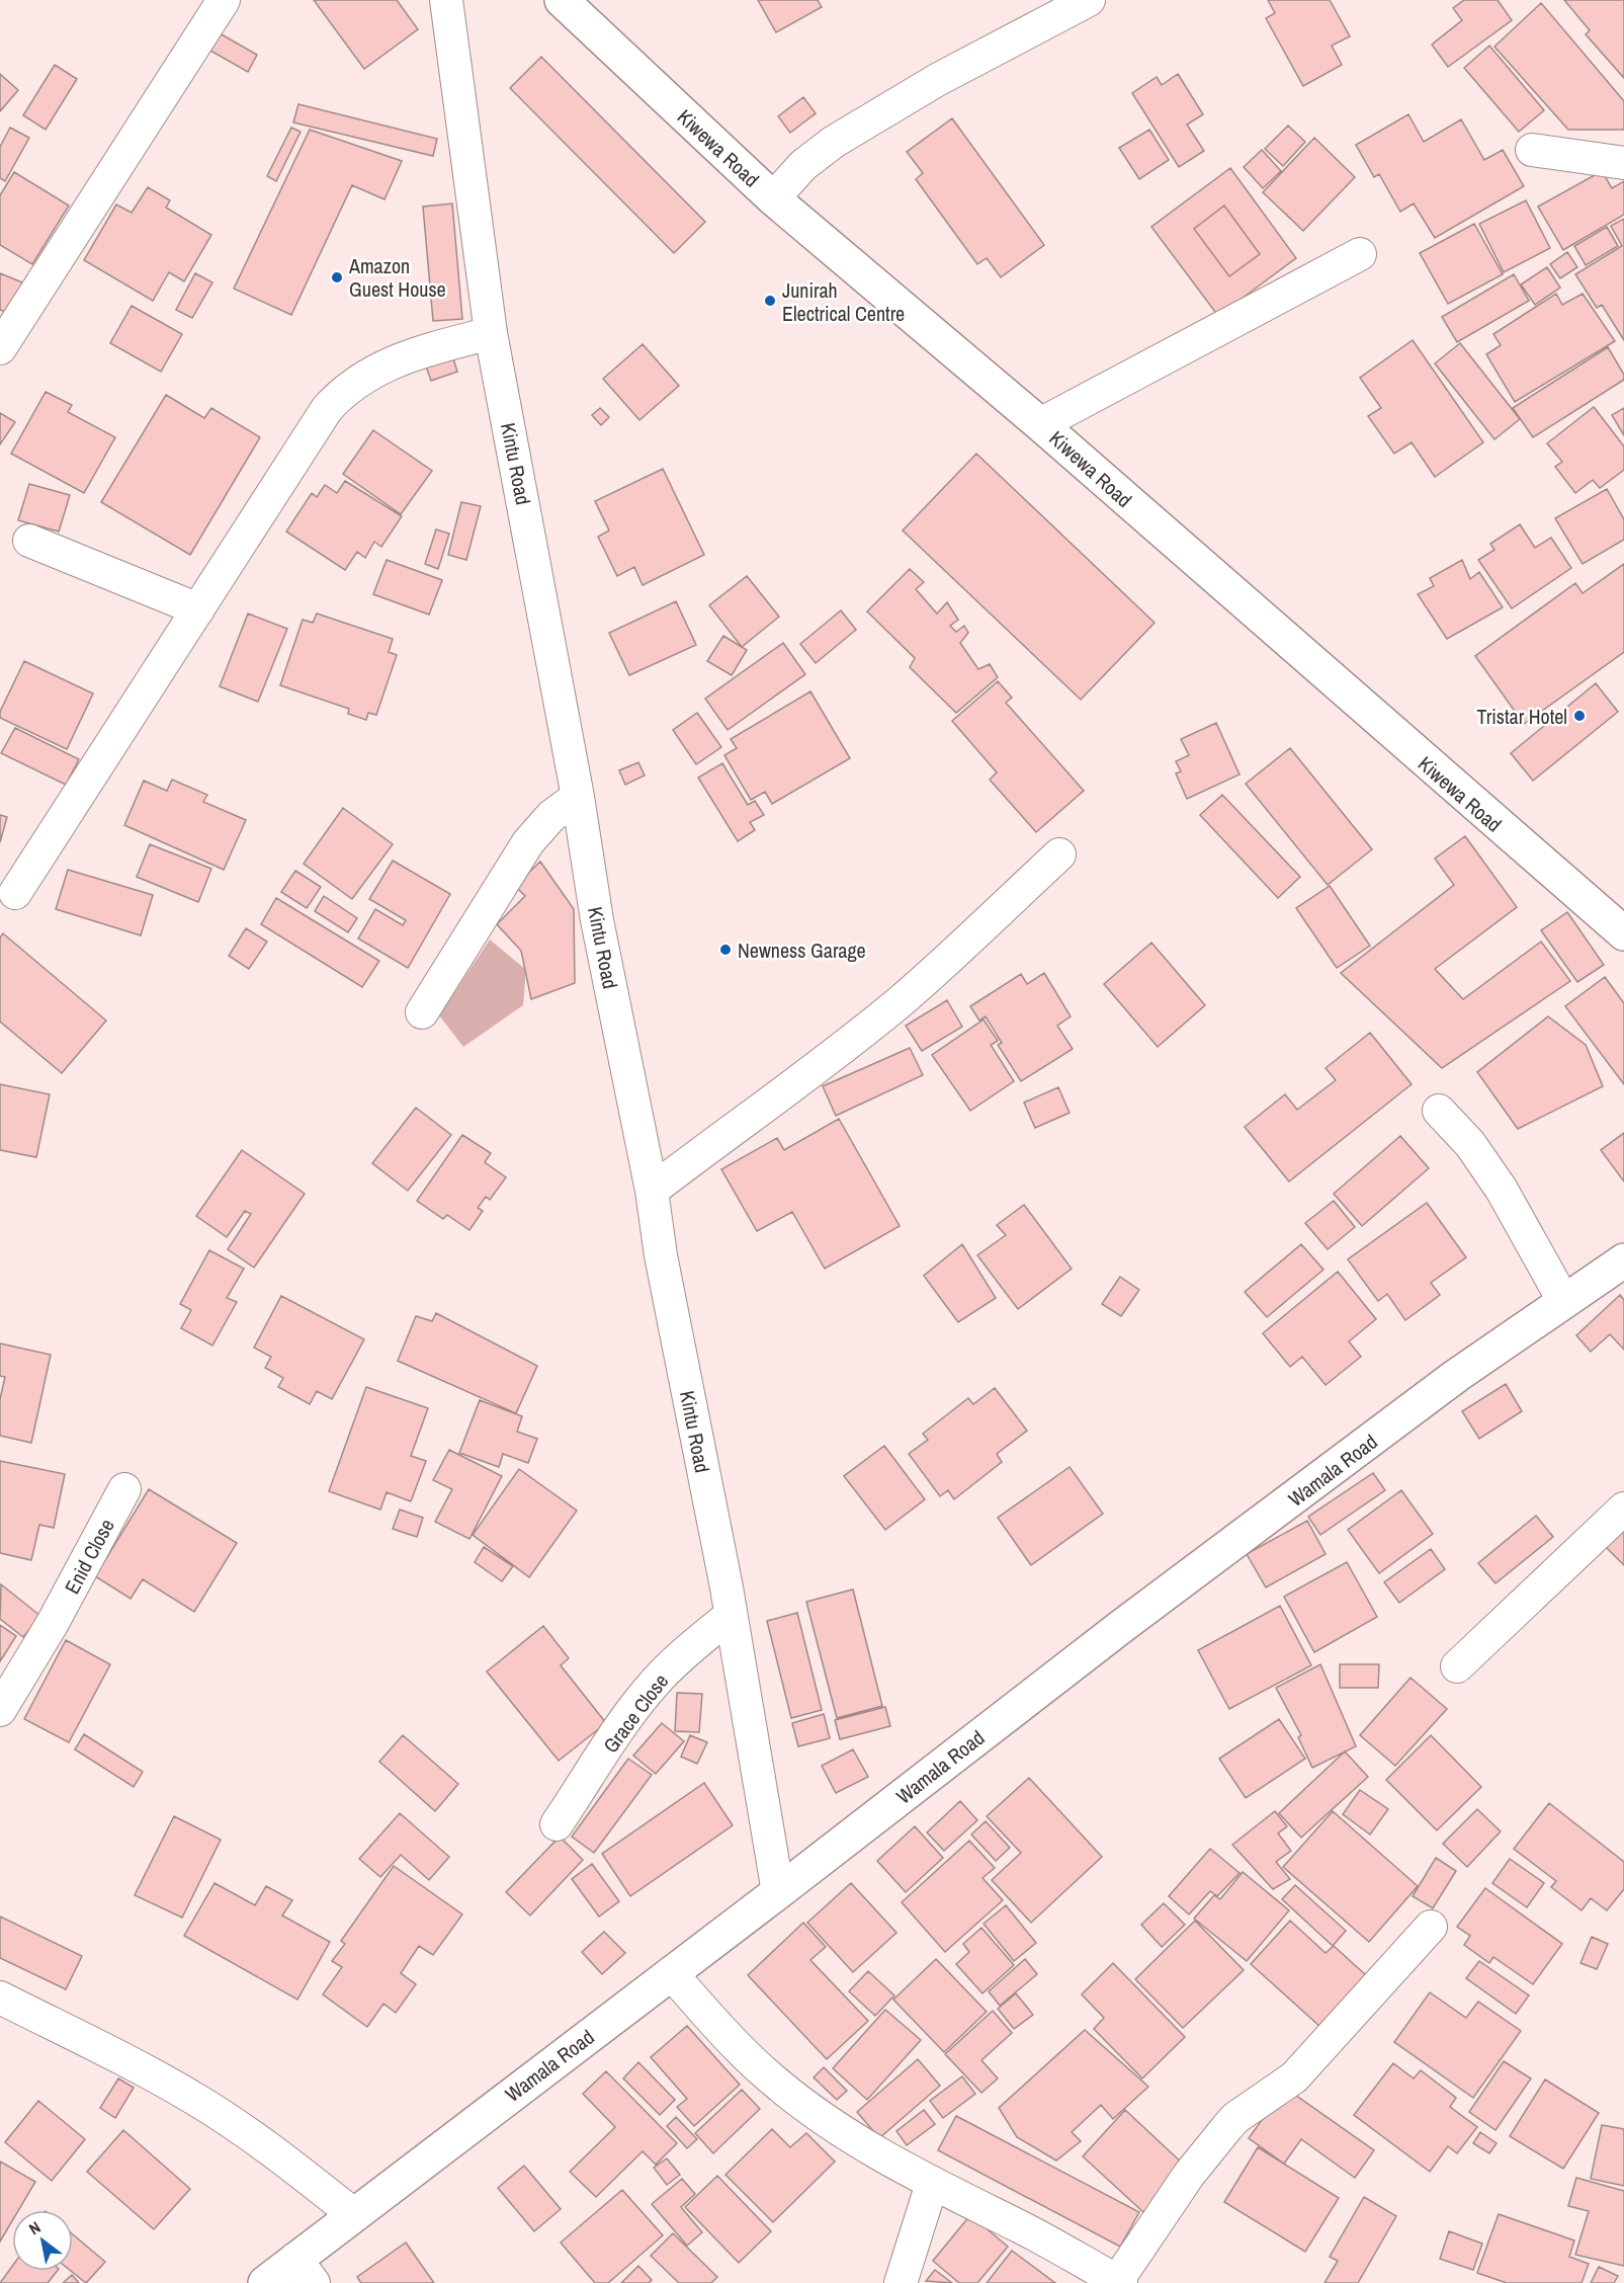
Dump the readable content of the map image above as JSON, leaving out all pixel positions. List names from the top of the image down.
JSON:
{
  "streets": {
    "street": [
      "Kiwewa Road",
      "Kintu Road",
      "Wamala Road",
      "Enid Close",
      "Grace Close"
    ]
  },
  "crossings": [
    ["Kintu Road", "Wamala Road"],
    ["Kintu Road", "Grace Close"]
  ],
  "places": [
    "Amazon Guest House",
    "Junirah Electrical Centre",
    "Tristar Hotel",
    "Newness Garage"
  ],
  "north": "top left"
}
